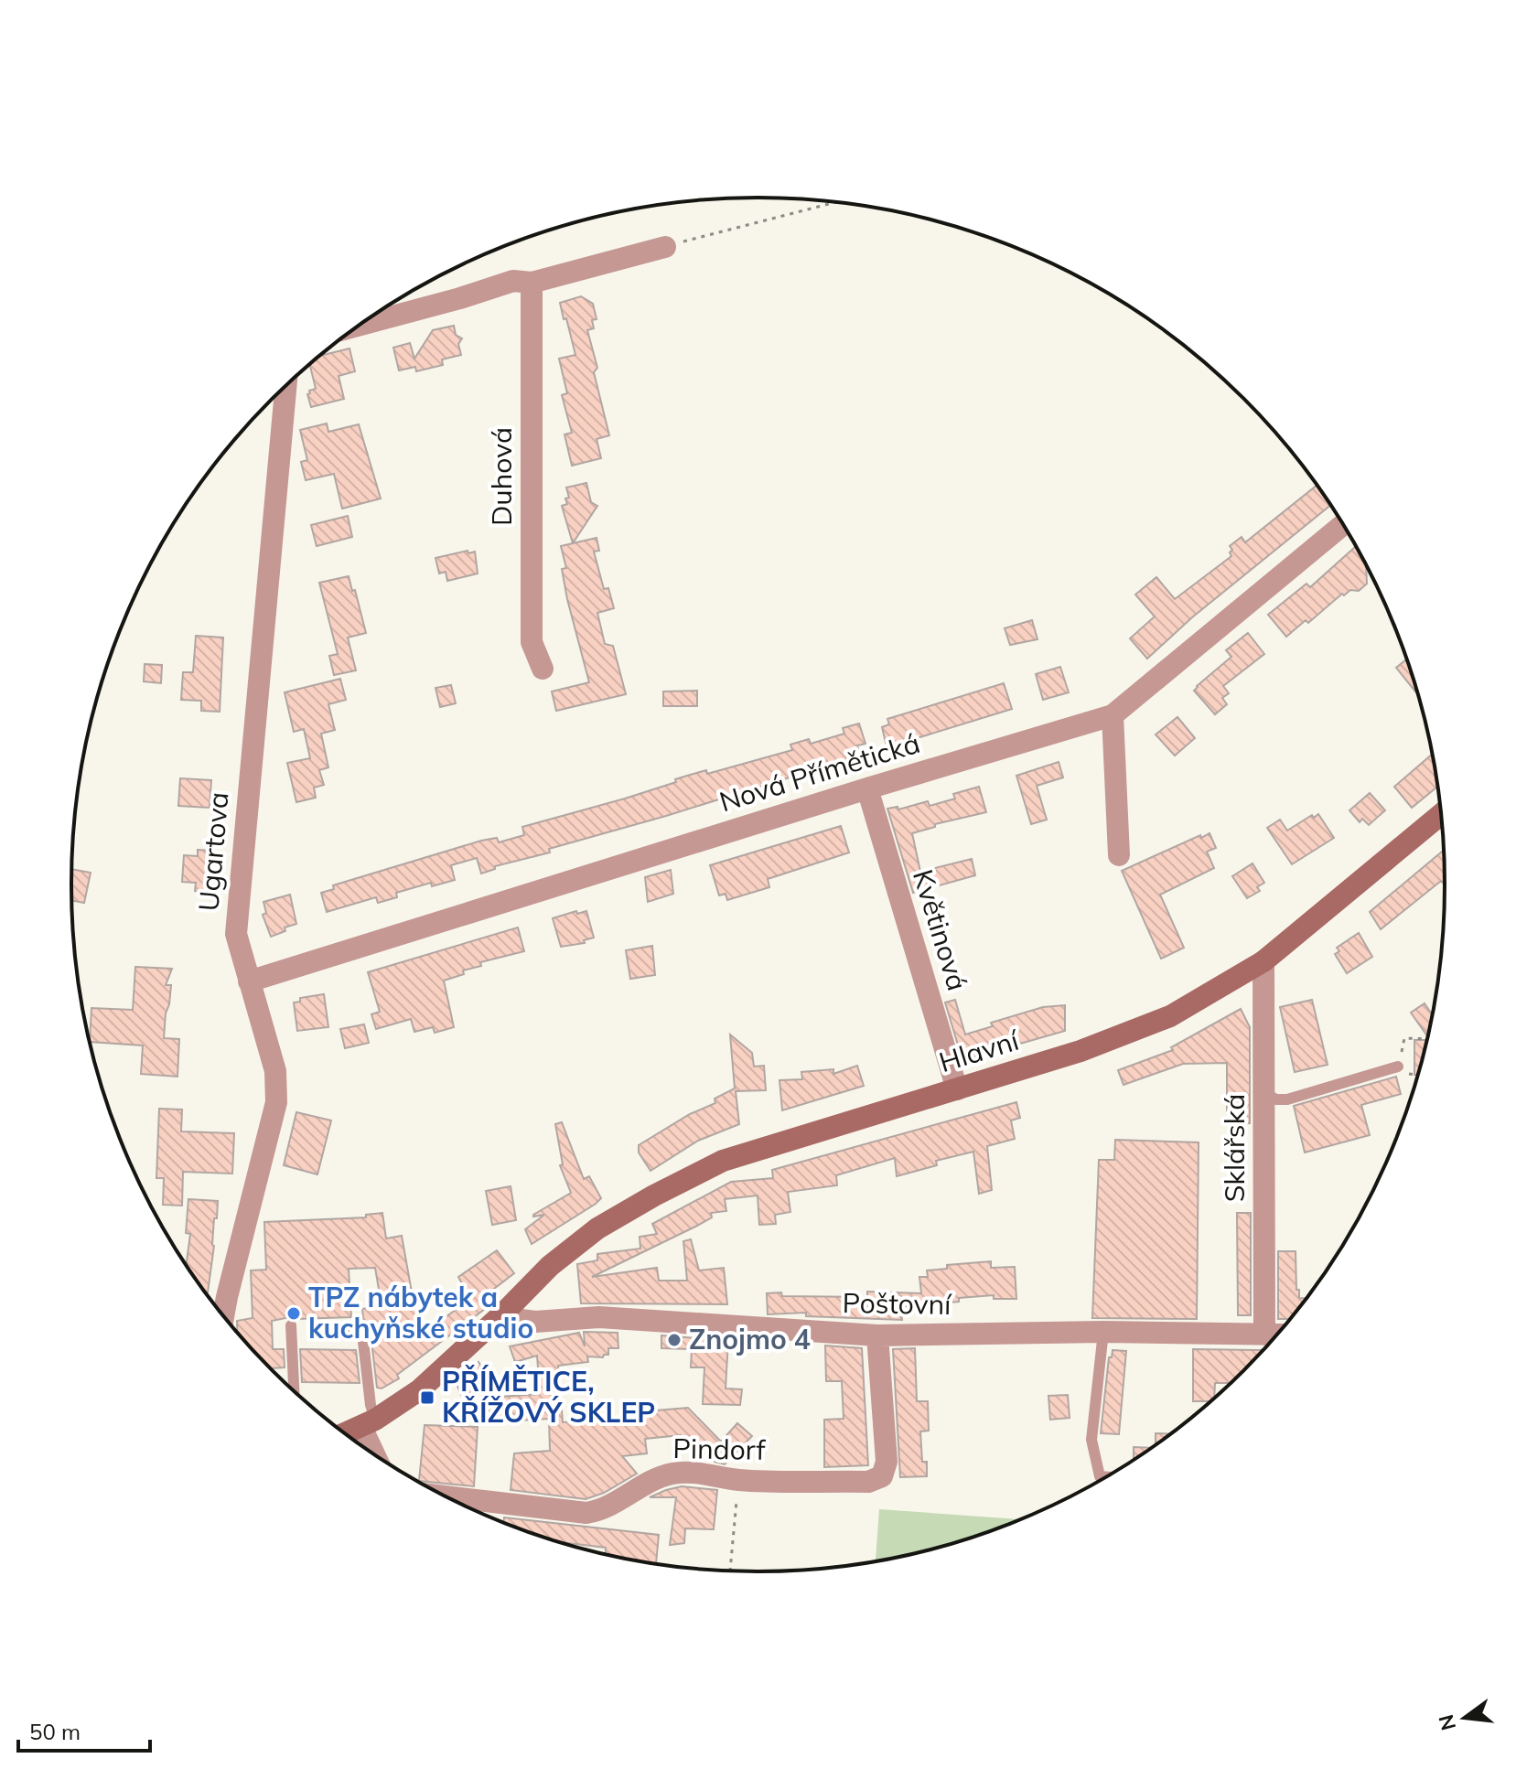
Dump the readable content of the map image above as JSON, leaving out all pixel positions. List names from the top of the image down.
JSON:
{
  "streets": {
    "main road": ["Hlavní"],
    "street": [
      "Duhová",
      "Nová Přímětická",
      "Ugartova",
      "Květinová",
      "Sklářská",
      "Poštovní",
      "Pindorf"
    ]
  },
  "crossings": [
    ["Nová Přímětická", "Ugartova"],
    ["Nová Přímětická", "Květinová"],
    ["Květinová", "Hlavní"],
    ["Hlavní", "Sklářská"],
    ["Hlavní", "Poštovní"],
    ["Sklářská", "Poštovní"],
    ["Poštovní", "Pindorf"]
  ],
  "places": {
    "other": ["TPZ nábytek a kuchyňské studio", "Znojmo 4"],
    "transit": ["PŘÍMĚTICE, KŘÍŽOVÝ SKLEP"]
  },
  "scale_bar": "50 m",
  "north": "left"
}
